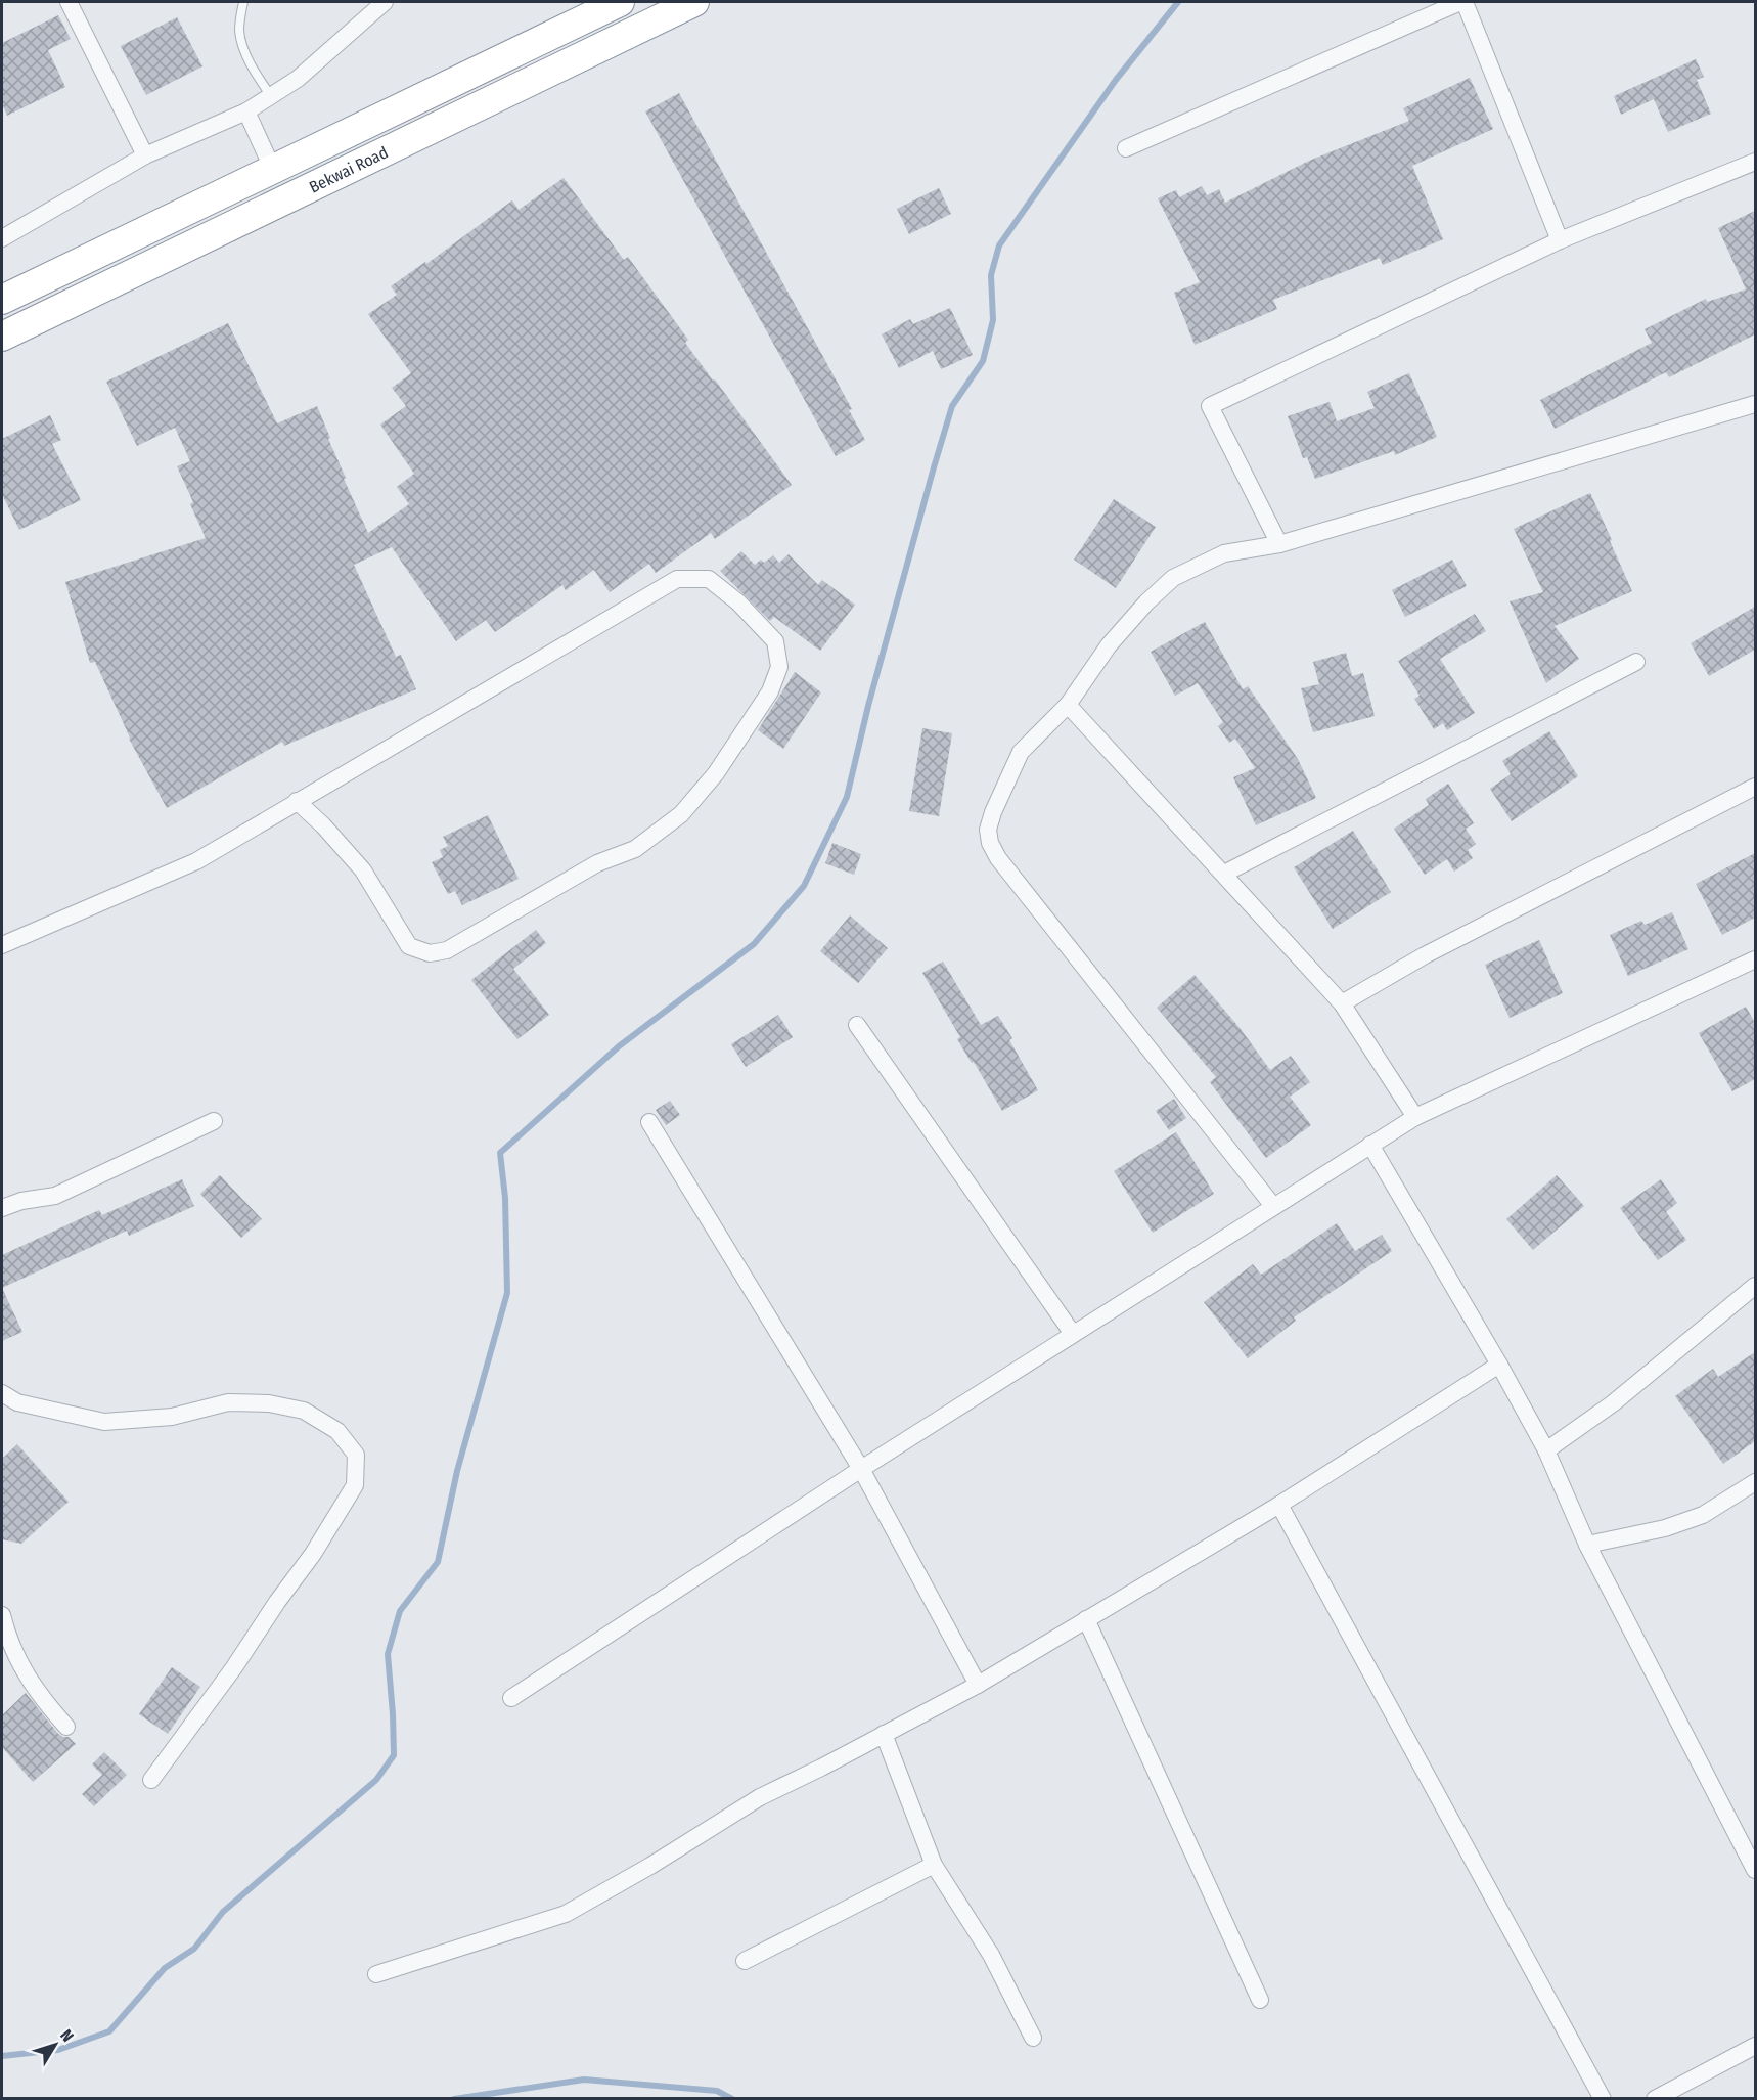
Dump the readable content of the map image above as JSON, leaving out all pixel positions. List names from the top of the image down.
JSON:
{
  "streets": {
    "highway": ["Bekwai Road"]
  },
  "north": "top right"
}
